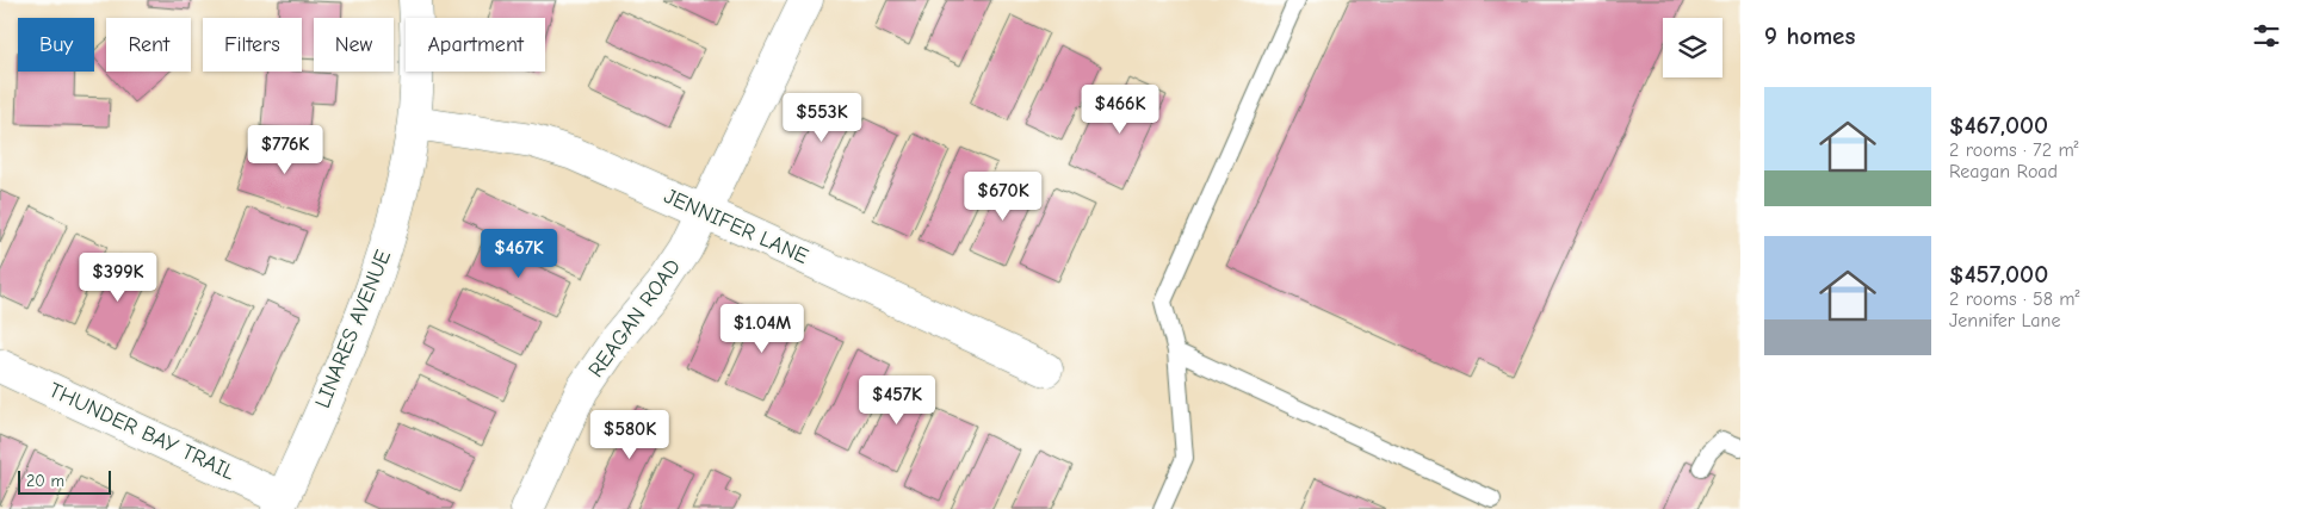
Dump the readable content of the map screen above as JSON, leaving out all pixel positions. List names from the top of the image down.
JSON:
{
  "streets": {
    "street": [
      "JENNIFER LANE",
      "REAGAN ROAD",
      "LINARES AVENUE",
      "THUNDER BAY TRAIL"
    ]
  },
  "crossings": [
    ["JENNIFER LANE", "REAGAN ROAD"],
    ["JENNIFER LANE", "LINARES AVENUE"],
    ["LINARES AVENUE", "THUNDER BAY TRAIL"]
  ],
  "scale_bar": "20 m",
  "page": {
    "heading": "9 homes",
    "chip": [
      "Buy",
      "Rent",
      "Filters",
      "New",
      "Apartment"
    ],
    "list": [
      {
        "name": "$467,000",
        "note": "2 rooms · 72 m² · Reagan Road"
      },
      {
        "name": "$457,000",
        "note": "2 rooms · 58 m² · Jennifer Lane"
      }
    ],
    "price": [
      "$466K",
      "$553K",
      "$776K",
      "$670K",
      "$467K",
      "$399K",
      "$1.04M",
      "$457K",
      "$580K"
    ],
    "scale": "20 m"
  }
}
